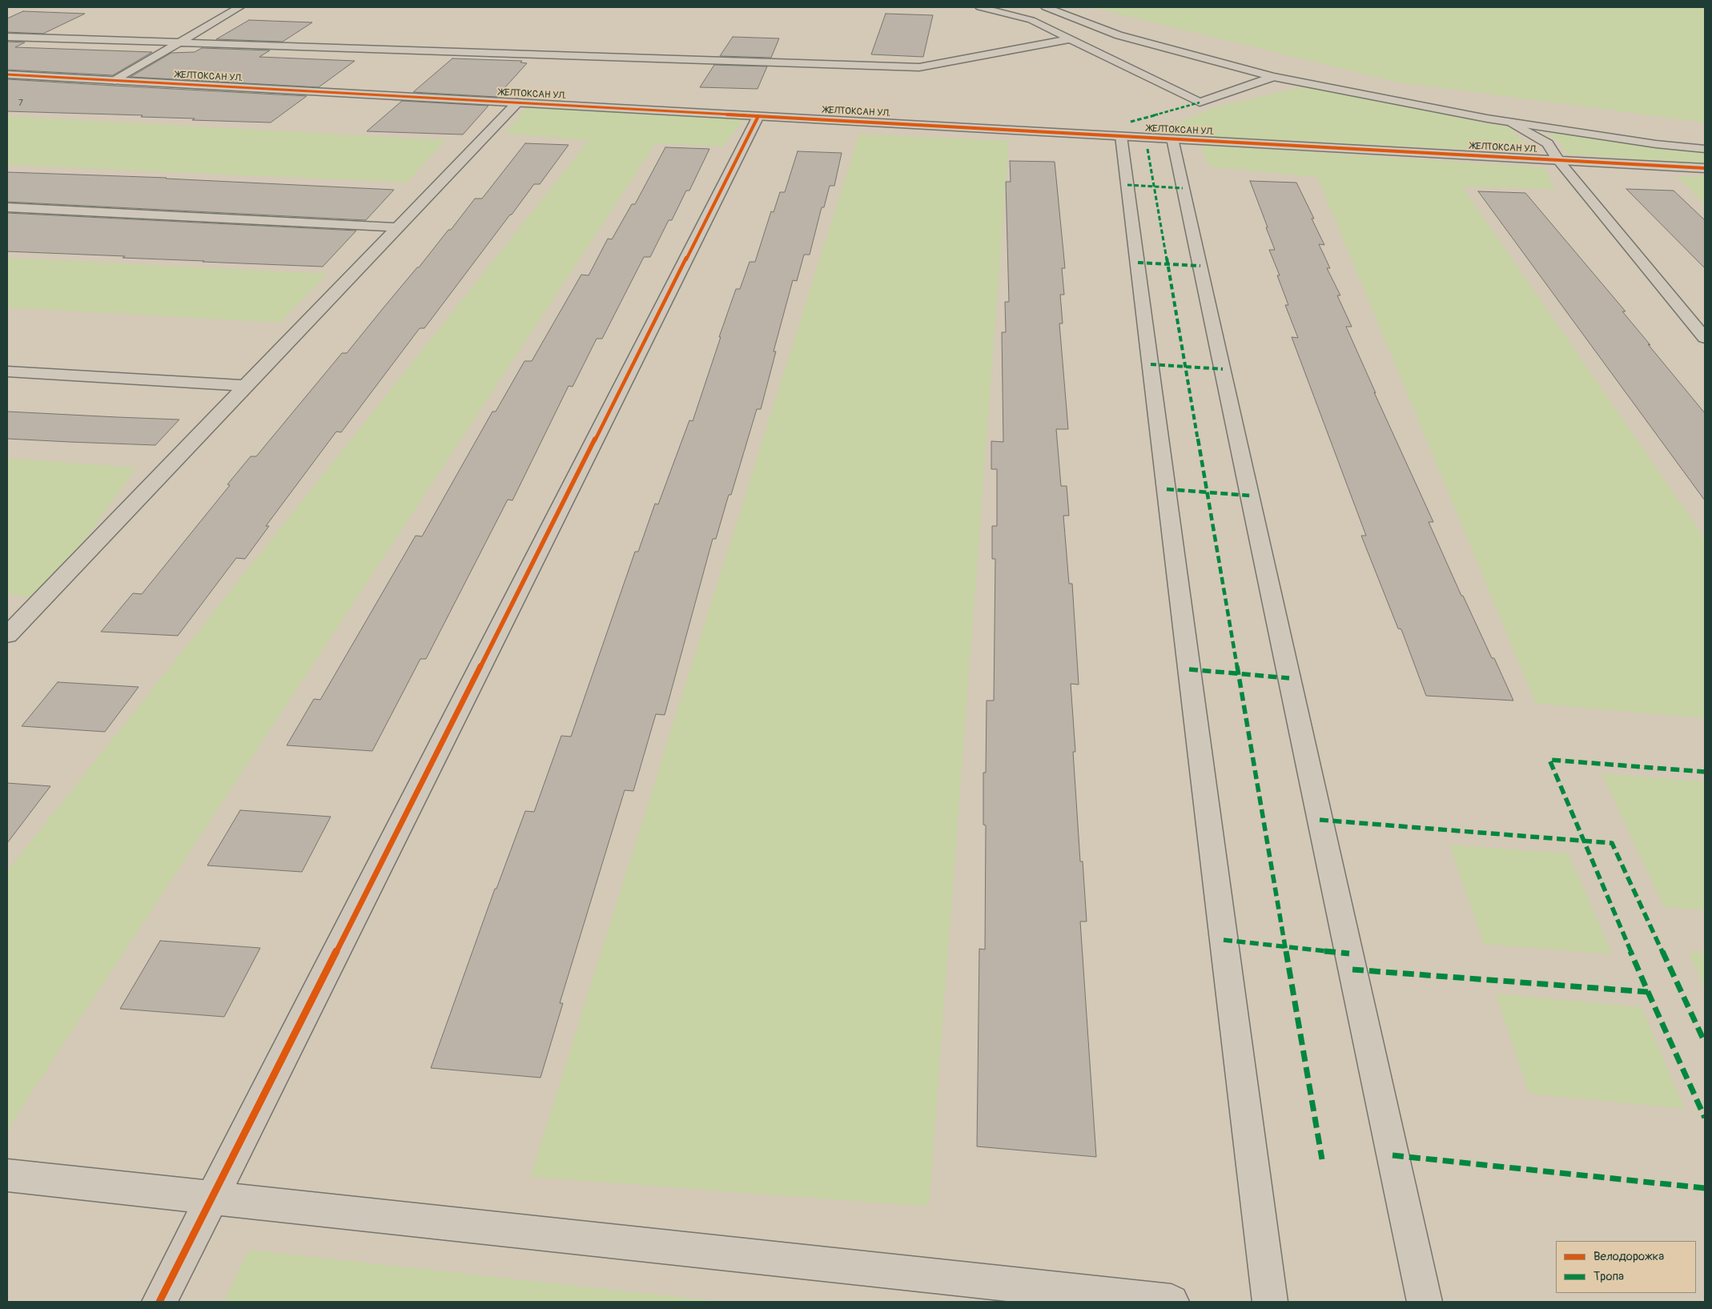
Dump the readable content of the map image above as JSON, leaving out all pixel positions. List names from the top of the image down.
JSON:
{
  "streets": {
    "street": ["ЖЕЛТОКСАН УЛ."]
  },
  "house_numbers": ["7"],
  "legend": ["Велодорожка", "Тропа"]
}
